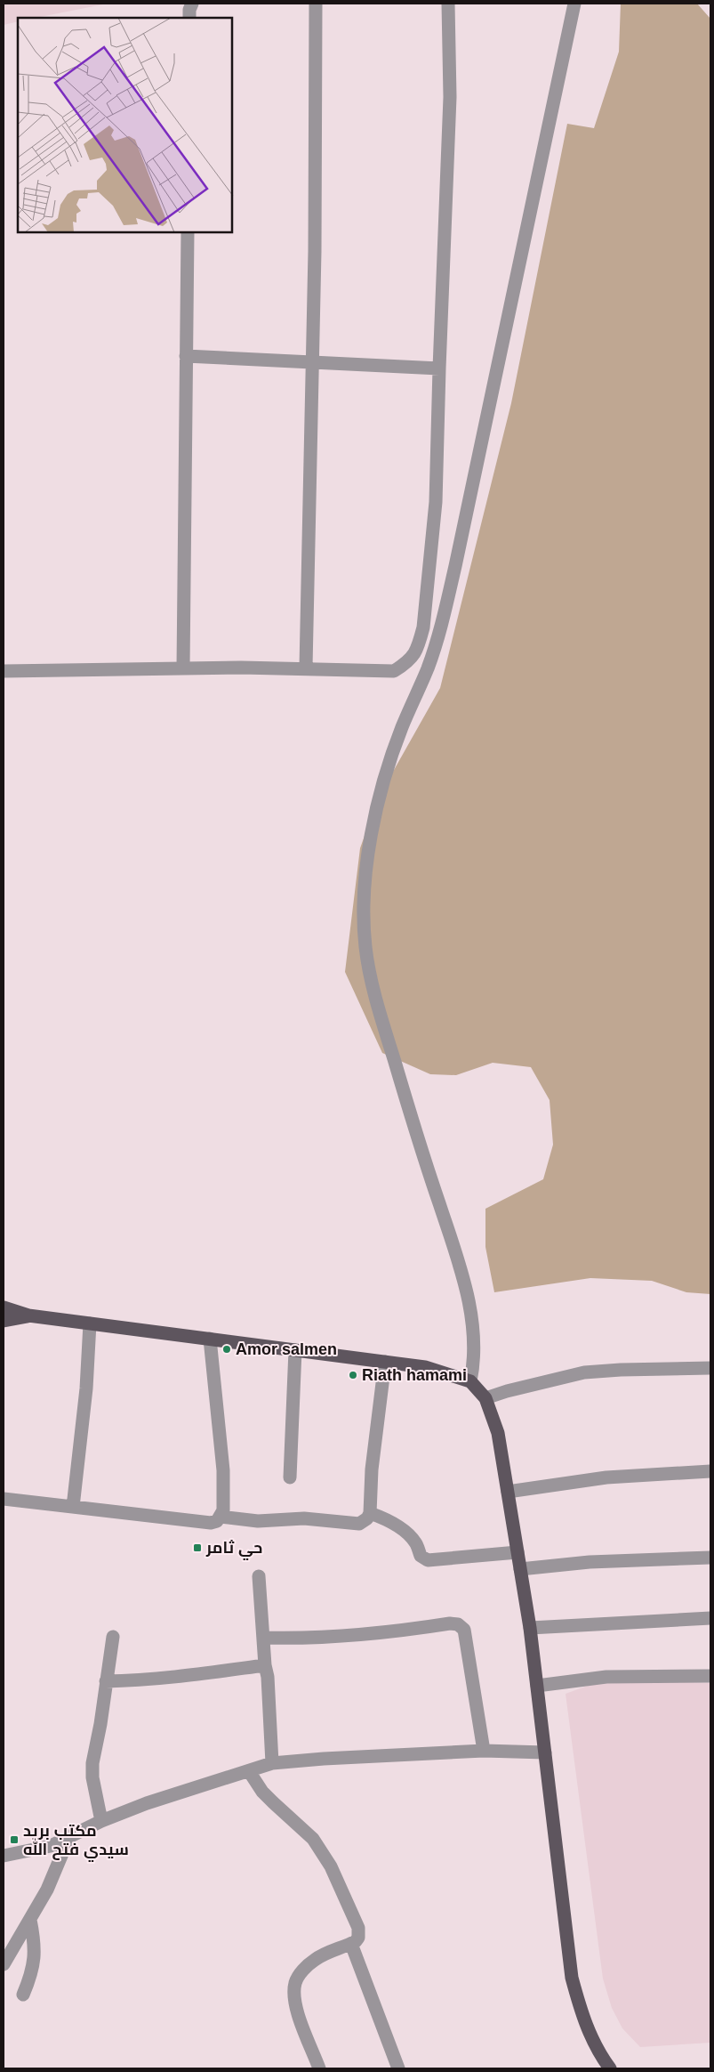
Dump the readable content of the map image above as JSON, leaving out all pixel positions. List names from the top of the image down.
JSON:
{
  "places": {
    "other": ["Amor salmen", "Riath hamami"],
    "transit": ["حي ثامر", "مكتب بريد سيدي فتح الله"]
  }
}
